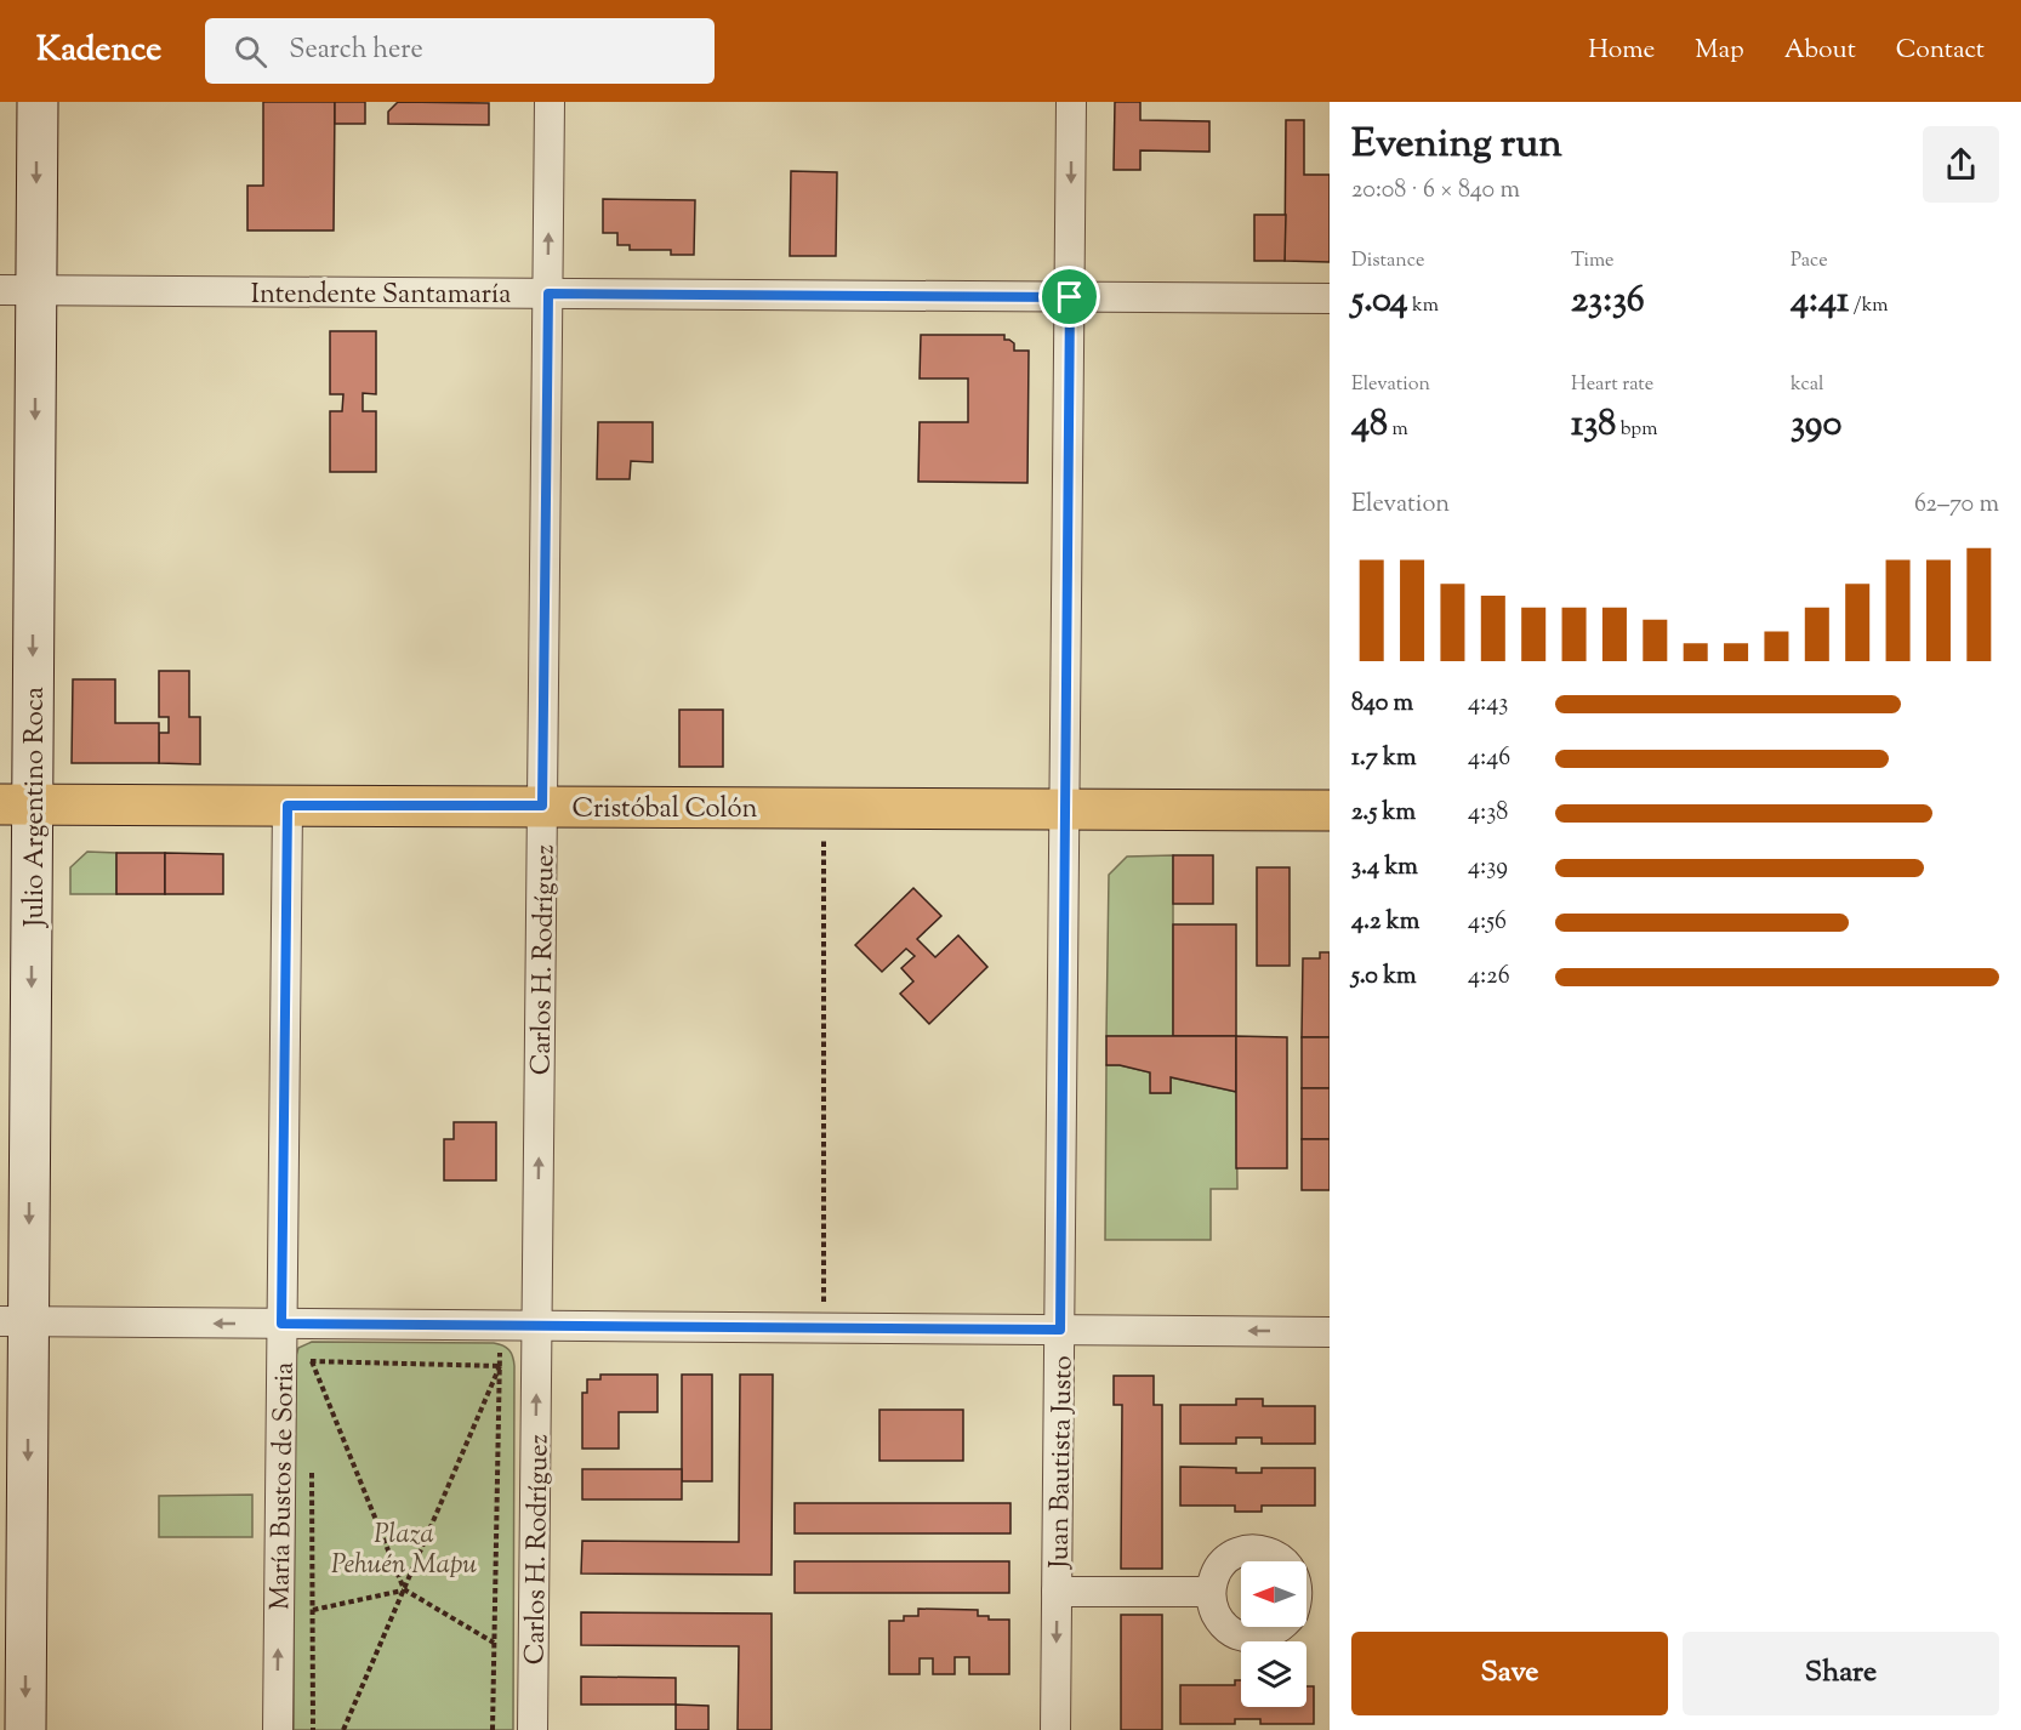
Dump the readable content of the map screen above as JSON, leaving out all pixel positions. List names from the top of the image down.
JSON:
{
  "streets": {
    "main road": ["Cristóbal Colón"],
    "street": [
      "Intendente Santamaría",
      "Julio Argentino Roca",
      "Carlos H. Rodríguez",
      "Juan Bautista Justo",
      "María Bustos de Soria"
    ]
  },
  "crossings": [
    ["Intendente Santamaría", "Julio Argentino Roca"],
    ["Intendente Santamaría", "Carlos H. Rodríguez"],
    ["Intendente Santamaría", "Juan Bautista Justo"],
    ["Julio Argentino Roca", "Cristóbal Colón"],
    ["Cristóbal Colón", "Carlos H. Rodríguez"],
    ["Cristóbal Colón", "Juan Bautista Justo"],
    ["Cristóbal Colón", "María Bustos de Soria"]
  ],
  "one_way": ["Julio Argentino Roca", "Carlos H. Rodríguez", "María Bustos de Soria"],
  "parks": ["Plaza Pehuén Mapu"],
  "north": "left",
  "page": {
    "header": "Kadence",
    "search": "Search here",
    "nav": [
      "Home",
      "Map",
      "About",
      "Contact"
    ],
    "heading": ["Evening run", "20:08 · 6 × 840 m"],
    "stats": [
      ["Distance", "5.04 km"],
      ["Time", "23:36"],
      ["Pace", "4:41 /km"],
      ["Elevation", "48 m"],
      ["Heart rate", "138 bpm"],
      ["kcal", "390"]
    ],
    "chart": ["Elevation", "62–70 m"],
    "list": [
      {
        "name": "840 m",
        "note": "4:43"
      },
      {
        "name": "1.7 km",
        "note": "4:46"
      },
      {
        "name": "2.5 km",
        "note": "4:38"
      },
      {
        "name": "3.4 km",
        "note": "4:39"
      },
      {
        "name": "4.2 km",
        "note": "4:56"
      },
      {
        "name": "5.0 km",
        "note": "4:26"
      }
    ],
    "buttons": ["Save", "Share"]
  }
}
